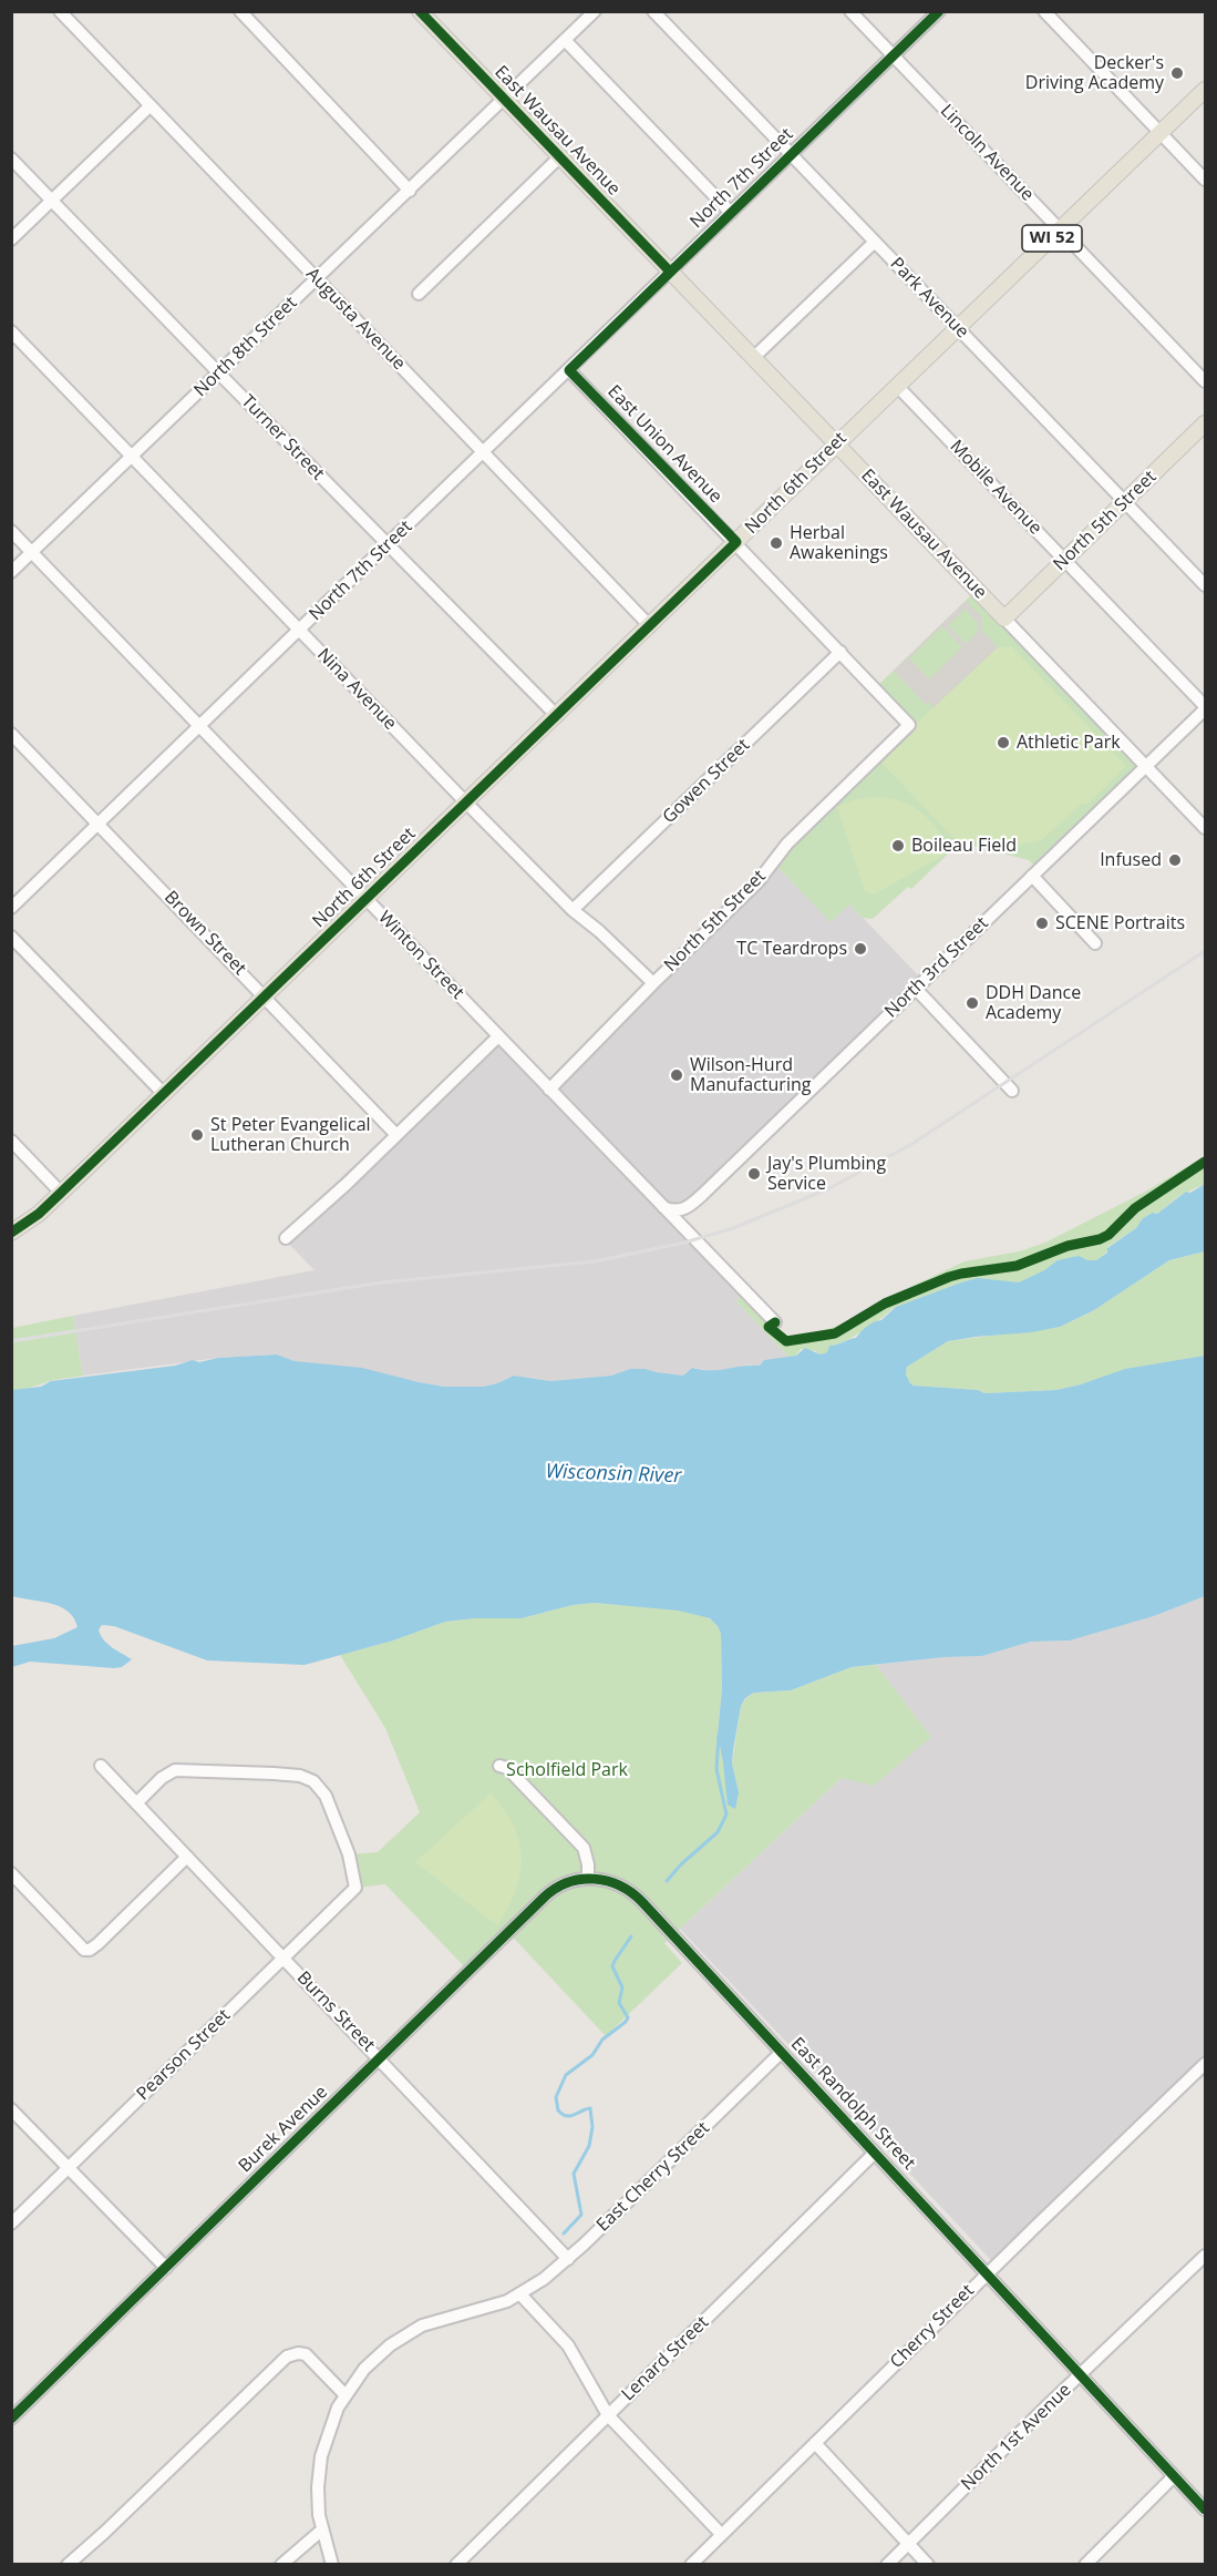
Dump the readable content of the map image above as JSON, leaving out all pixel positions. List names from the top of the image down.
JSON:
{
  "streets": {
    "main road": [
      "East Wausau Avenue",
      "WI 52",
      "North 6th Street",
      "North 5th Street"
    ],
    "street": [
      "Lincoln Avenue",
      "North 7th Street",
      "Park Avenue",
      "Augusta Avenue",
      "North 8th Street",
      "Turner Street",
      "East Union Avenue",
      "Mobile Avenue",
      "Nina Avenue",
      "Gowen Street",
      "Brown Street",
      "Winton Street",
      "North 3rd Street",
      "Burns Street",
      "Pearson Street",
      "East Randolph Street",
      "Burek Avenue",
      "East Cherry Street",
      "Cherry Street",
      "Lenard Street",
      "North 1st Avenue"
    ]
  },
  "crossings": [
    ["East Wausau Avenue", "North 7th Street"],
    ["East Wausau Avenue", "North 8th Street"],
    ["East Wausau Avenue", "North 6th Street"],
    ["East Wausau Avenue", "North 5th Street"],
    ["East Wausau Avenue", "North 3rd Street"],
    ["Lincoln Avenue", "North 7th Street"],
    ["Lincoln Avenue", "North 6th Street"],
    ["North 7th Street", "Park Avenue"],
    ["North 7th Street", "Augusta Avenue"],
    ["North 7th Street", "Turner Street"],
    ["North 7th Street", "East Union Avenue"],
    ["North 7th Street", "Nina Avenue"],
    ["North 7th Street", "Brown Street"],
    ["North 7th Street", "Winton Street"],
    ["Park Avenue", "North 6th Street"],
    ["Park Avenue", "North 5th Street"],
    ["Augusta Avenue", "North 8th Street"],
    ["Augusta Avenue", "North 6th Street"],
    ["North 8th Street", "Turner Street"],
    ["North 8th Street", "Nina Avenue"],
    ["North 8th Street", "Winton Street"],
    ["Turner Street", "North 6th Street"],
    ["East Union Avenue", "North 6th Street"],
    ["East Union Avenue", "North 5th Street"],
    ["East Union Avenue", "Gowen Street"],
    ["North 6th Street", "Mobile Avenue"],
    ["North 6th Street", "Nina Avenue"],
    ["North 6th Street", "Brown Street"],
    ["North 6th Street", "Winton Street"],
    ["Mobile Avenue", "North 5th Street"],
    ["Mobile Avenue", "North 3rd Street"],
    ["North 5th Street", "Nina Avenue"],
    ["North 5th Street", "Winton Street"],
    ["Nina Avenue", "Gowen Street"],
    ["Winton Street", "North 3rd Street"],
    ["Burns Street", "Pearson Street"],
    ["Burns Street", "Burek Avenue"],
    ["Burns Street", "East Cherry Street"],
    ["East Randolph Street", "Burek Avenue"],
    ["East Randolph Street", "East Cherry Street"],
    ["East Randolph Street", "Cherry Street"],
    ["East Randolph Street", "Lenard Street"],
    ["East Randolph Street", "North 1st Avenue"]
  ],
  "water": ["Wisconsin River"],
  "parks": ["Scholfield Park"],
  "places": [
    "Decker's Driving Academy",
    "Herbal Awakenings",
    "Athletic Park",
    "Boileau Field",
    "Infused",
    "SCENE Portraits",
    "TC Teardrops",
    "DDH Dance Academy",
    "Wilson-Hurd Manufacturing",
    "St Peter Evangelical Lutheran Church",
    "Jay's Plumbing Service"
  ]
}
